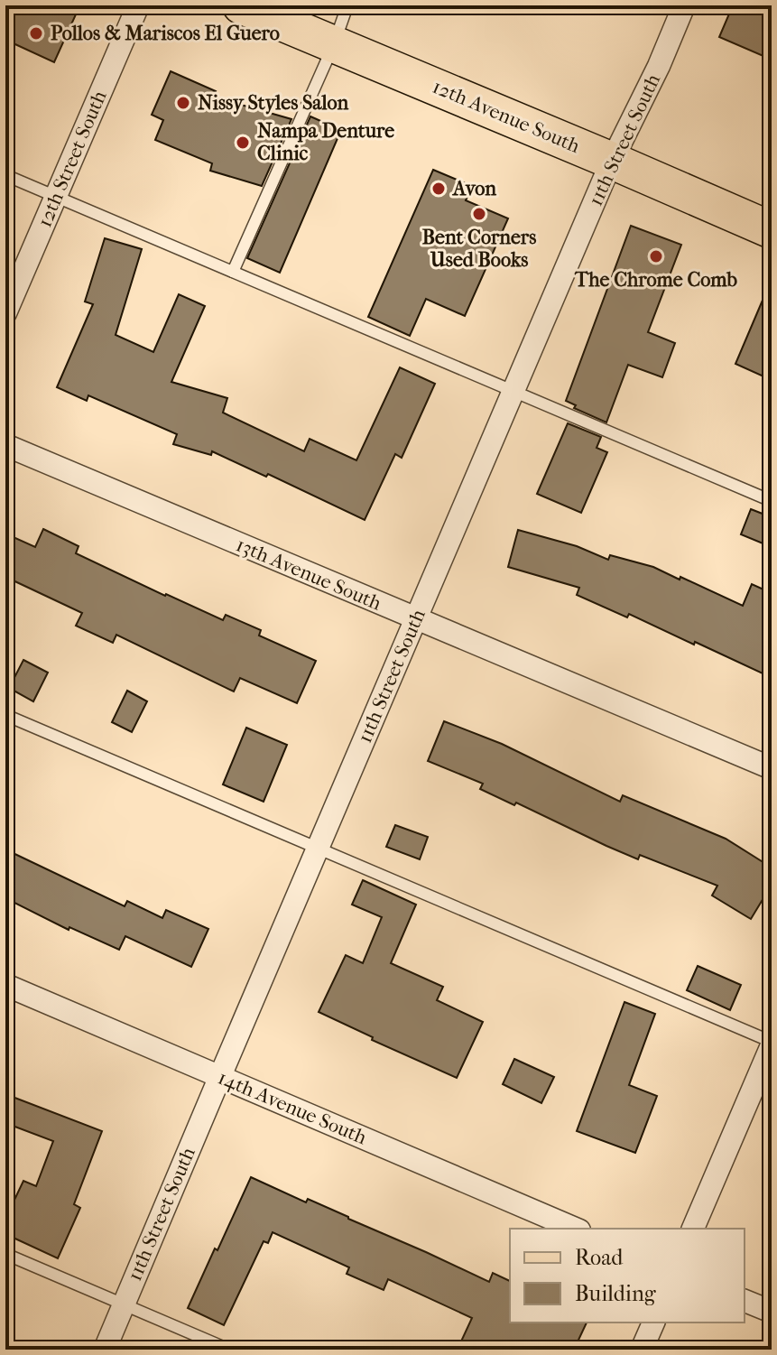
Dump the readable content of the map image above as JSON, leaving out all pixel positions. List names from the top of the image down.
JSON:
{
  "streets": {
    "main road": ["12th Avenue South"],
    "street": [
      "11th Street South",
      "12th Street South",
      "13th Avenue South",
      "14th Avenue South"
    ]
  },
  "crossings": [
    ["12th Avenue South", "11th Street South"],
    ["11th Street South", "13th Avenue South"],
    ["11th Street South", "14th Avenue South"]
  ],
  "places": [
    "Pollos & Mariscos El Guero",
    "Nissy Styles Salon",
    "Nampa Denture Clinic",
    "Avon",
    "Bent Corners Used Books",
    "The Chrome Comb"
  ],
  "legend": ["Road", "Building"]
}
